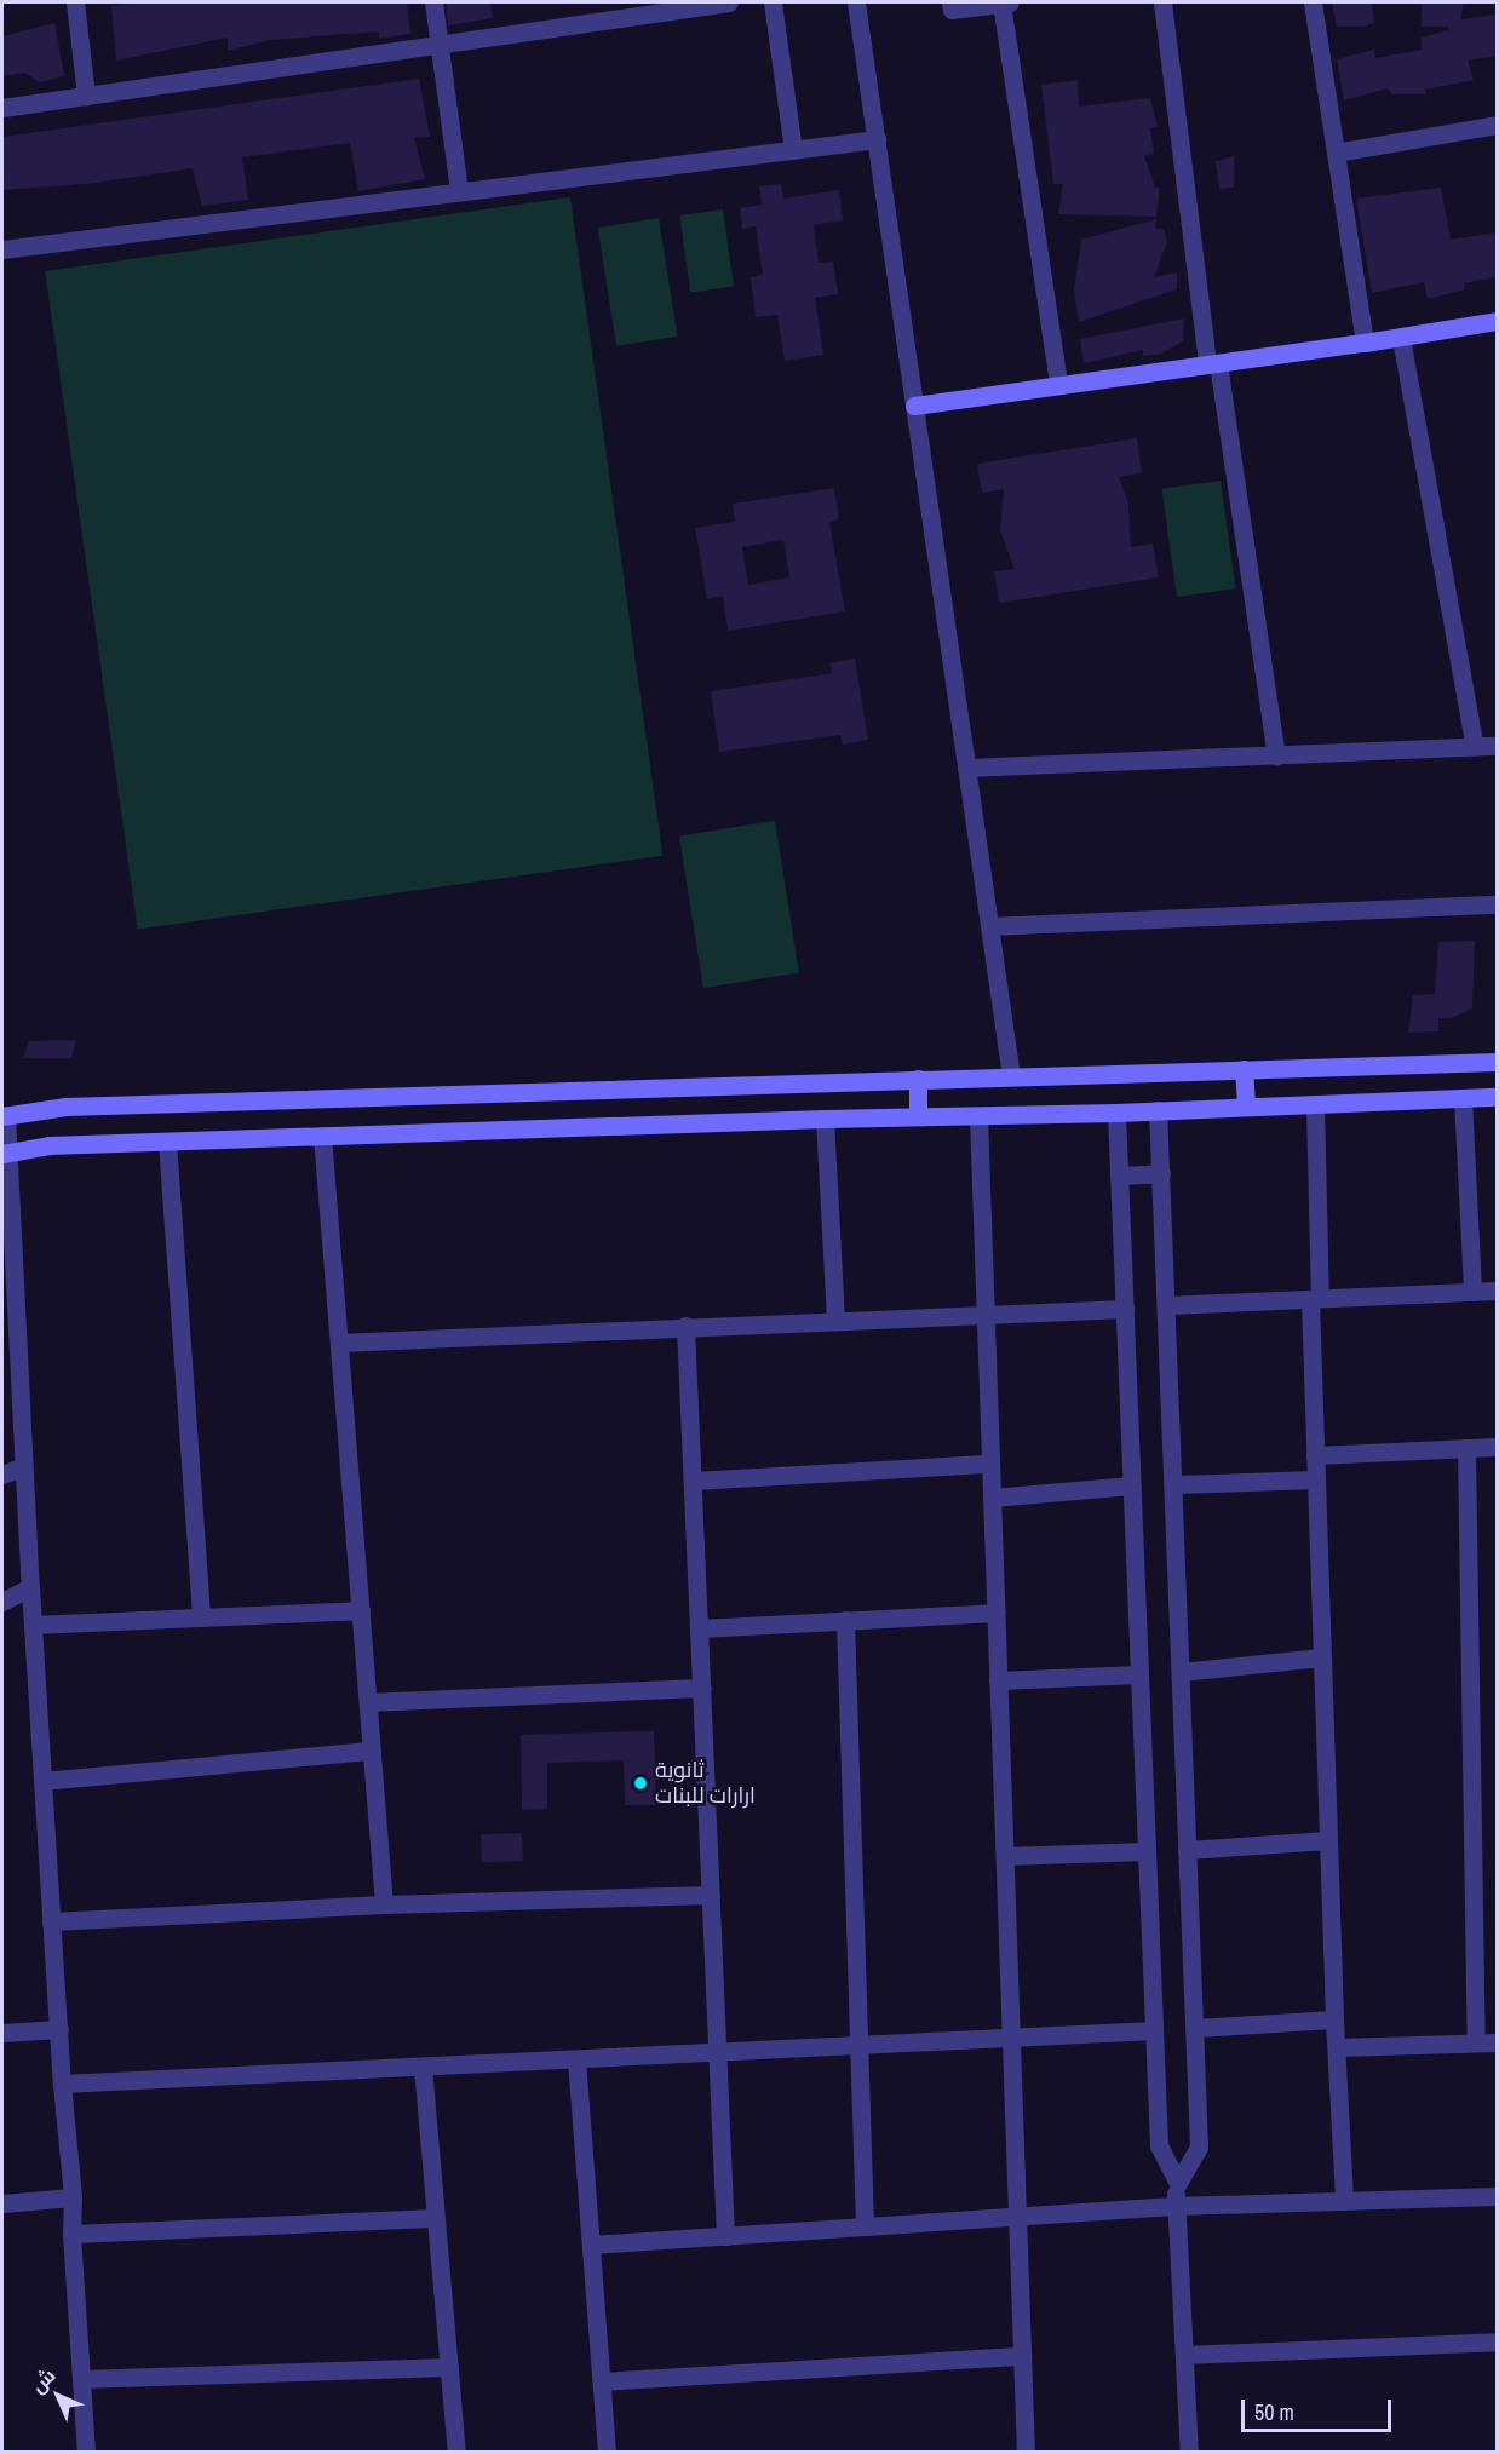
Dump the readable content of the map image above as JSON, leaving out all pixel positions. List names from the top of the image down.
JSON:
{
  "places": ["ثانوية ارارات للبنات"],
  "scale_bar": "50 m",
  "north": "top left"
}
